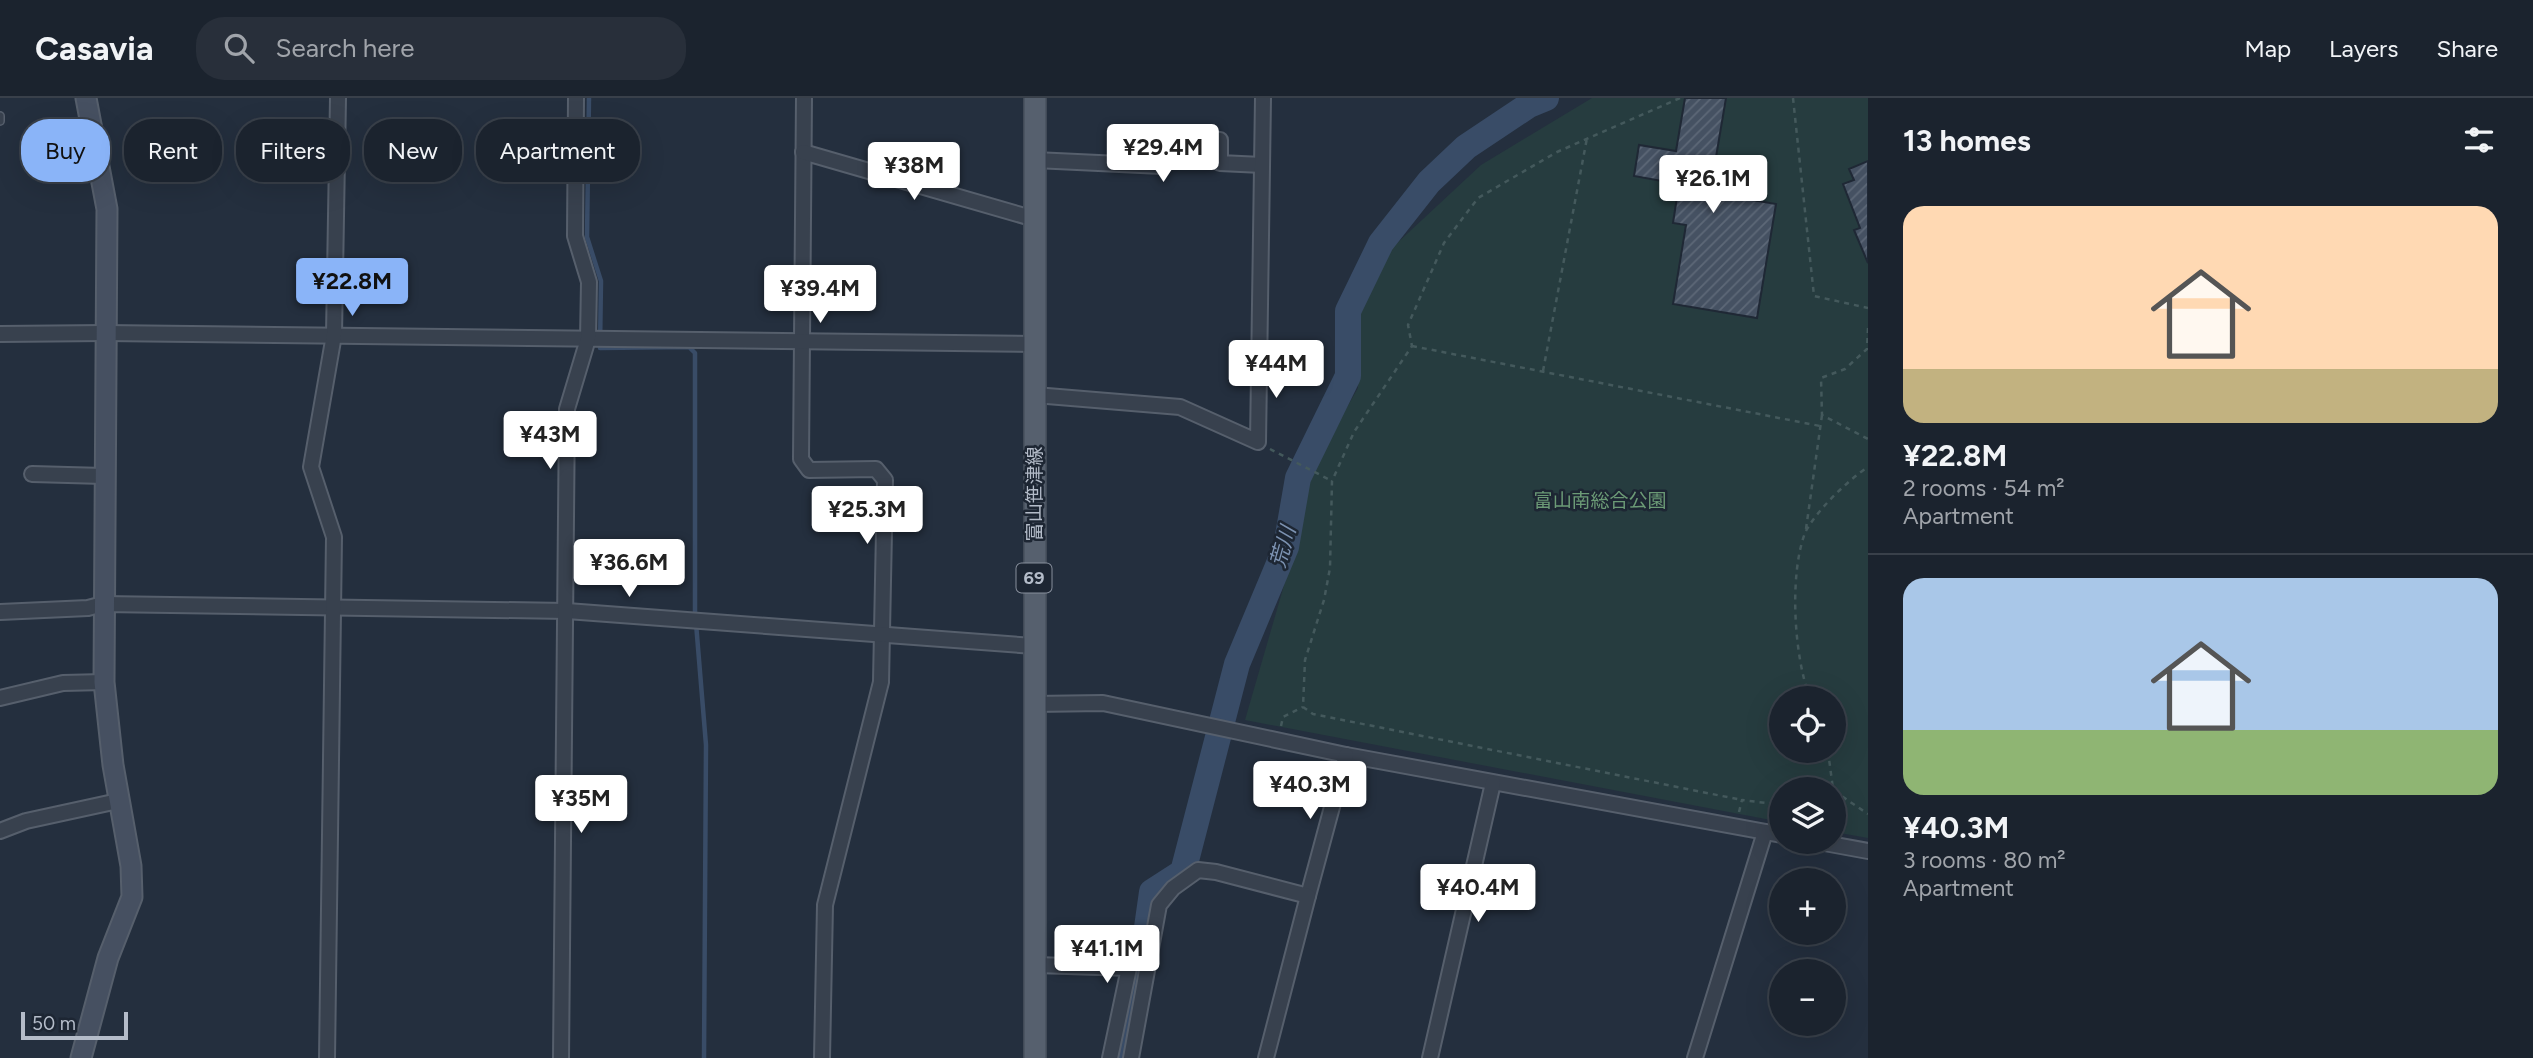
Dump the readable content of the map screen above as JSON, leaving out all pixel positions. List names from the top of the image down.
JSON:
{
  "streets": {
    "main road": ["富山笹津線", "69"]
  },
  "water": ["荒川"],
  "parks": ["富山南総合公園"],
  "scale_bar": "50 m",
  "page": {
    "header": "Casavia",
    "search": "Search here",
    "nav": ["Map", "Layers", "Share"],
    "heading": "13 homes",
    "chip": [
      "Buy",
      "Rent",
      "Filters",
      "New",
      "Apartment"
    ],
    "price": [
      "¥29.4M",
      "¥38M",
      "¥26.1M",
      "¥22.8M",
      "¥39.4M",
      "¥44M",
      "¥43M",
      "¥25.3M",
      "¥36.6M",
      "¥40.3M",
      "¥35M",
      "¥40.4M",
      "¥41.1M"
    ],
    "list": [
      {
        "name": "¥22.8M",
        "note": "2 rooms · 54 m² · Apartment"
      },
      {
        "name": "¥40.3M",
        "note": "3 rooms · 80 m² · Apartment"
      }
    ],
    "map_buttons": ["+", "−"],
    "scale": "50 m"
  }
}
